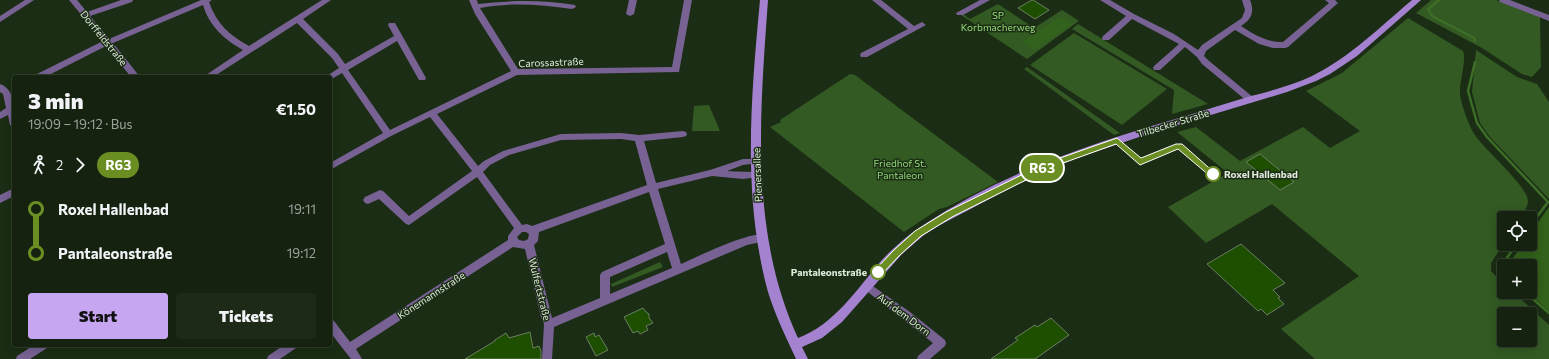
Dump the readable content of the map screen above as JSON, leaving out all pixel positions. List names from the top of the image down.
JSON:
{
  "streets": {
    "main road": ["Tilbecker Straße", "Pienersallee"],
    "street": [
      "Dorffeldstraße",
      "Carossastraße",
      "Wulfertstraße",
      "Könemannstraße",
      "Auf dem Dorn"
    ]
  },
  "crossings": [
    ["Tilbecker Straße", "Pienersallee"],
    ["Tilbecker Straße", "Auf dem Dorn"],
    ["Wulfertstraße", "Könemannstraße"]
  ],
  "parks": ["SP Korbmacherweg", "Friedhof St. Pantaleon"],
  "places": ["Roxel Hallenbad", "Pantaleonstraße"],
  "lines": ["bus line R63"],
  "page": {
    "on_map": "R63",
    "heading": ["3 min", "19:09 – 19:12 · Bus", "€1.50"],
    "legs": ["2", "R63"],
    "list": [
      {
        "name": "Roxel Hallenbad",
        "value": "19:11"
      },
      {
        "name": "Pantaleonstraße",
        "value": "19:12"
      }
    ],
    "map_buttons": ["+", "−"],
    "buttons": ["Start", "Tickets"]
  }
}
